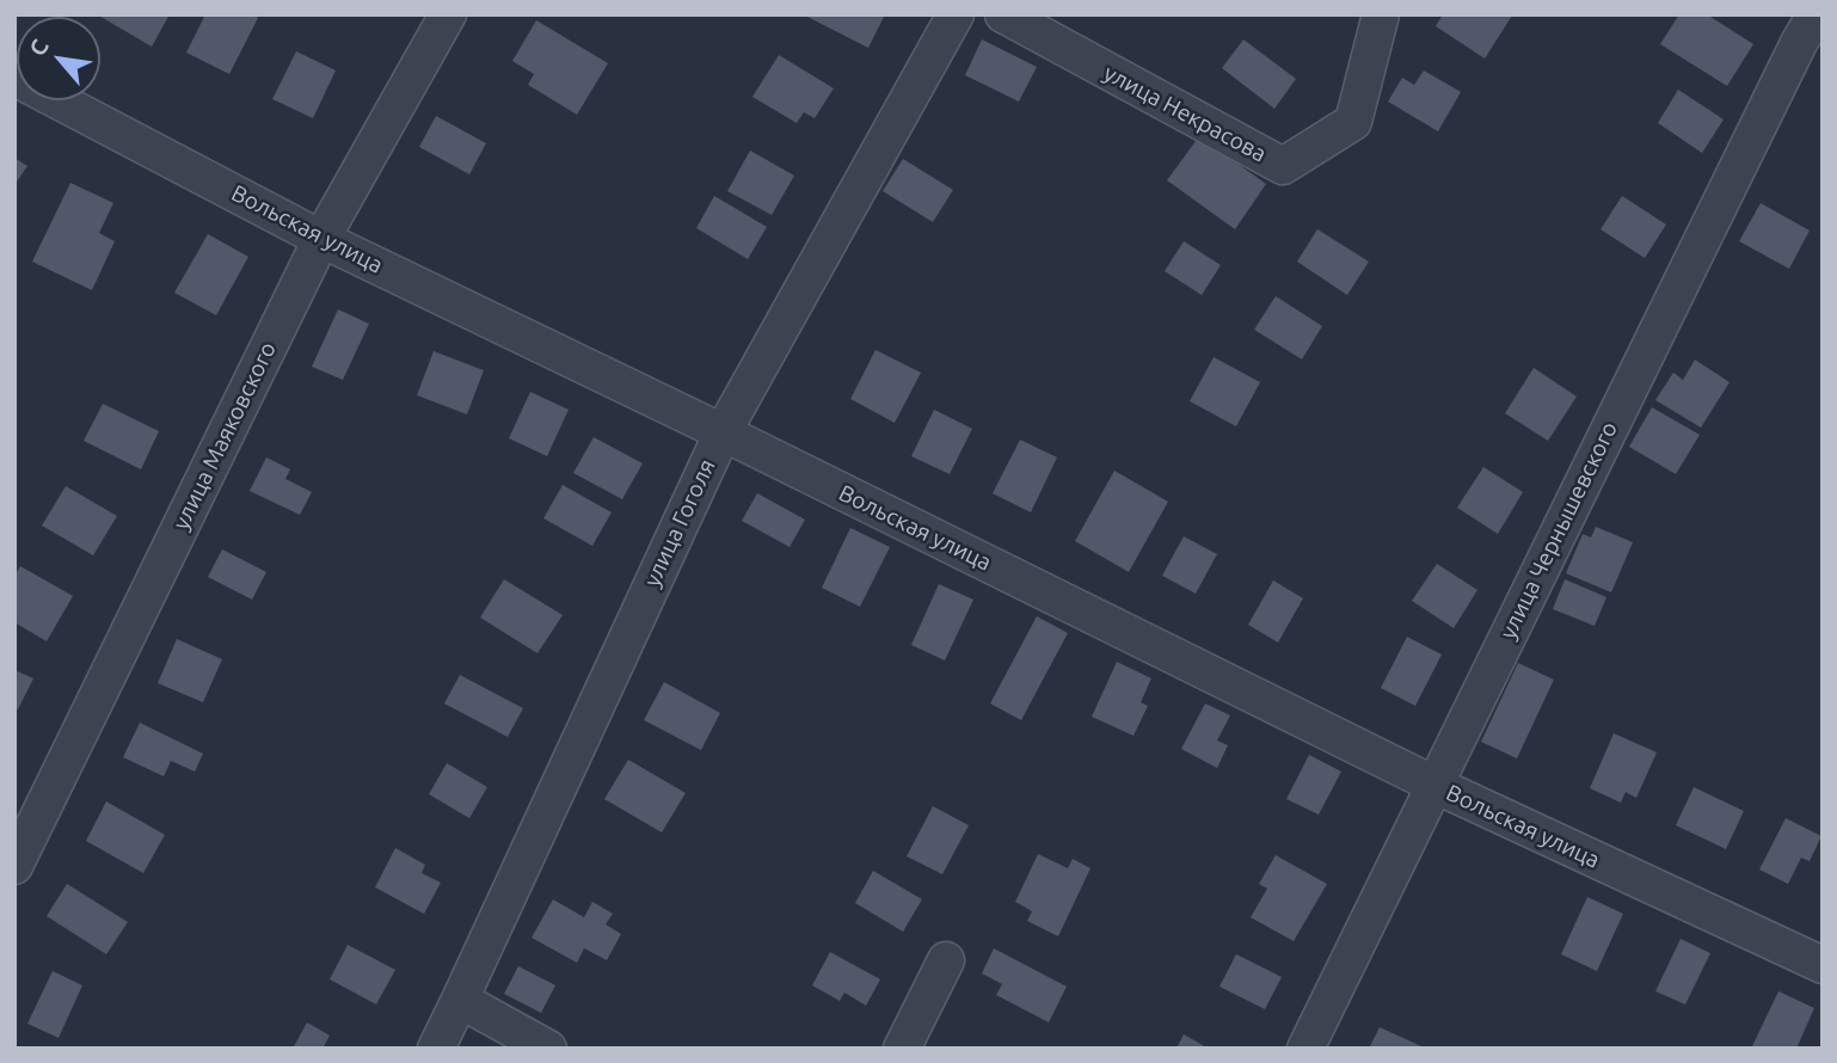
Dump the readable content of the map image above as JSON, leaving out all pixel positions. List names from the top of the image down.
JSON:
{
  "streets": {
    "street": [
      "улица Некрасова",
      "Вольская улица",
      "улица Маяковского",
      "улица Гоголя",
      "улица Чернышевского"
    ]
  },
  "crossings": [
    ["Вольская улица", "улица Маяковского"],
    ["Вольская улица", "улица Гоголя"],
    ["Вольская улица", "улица Чернышевского"]
  ],
  "north": "top left"
}
